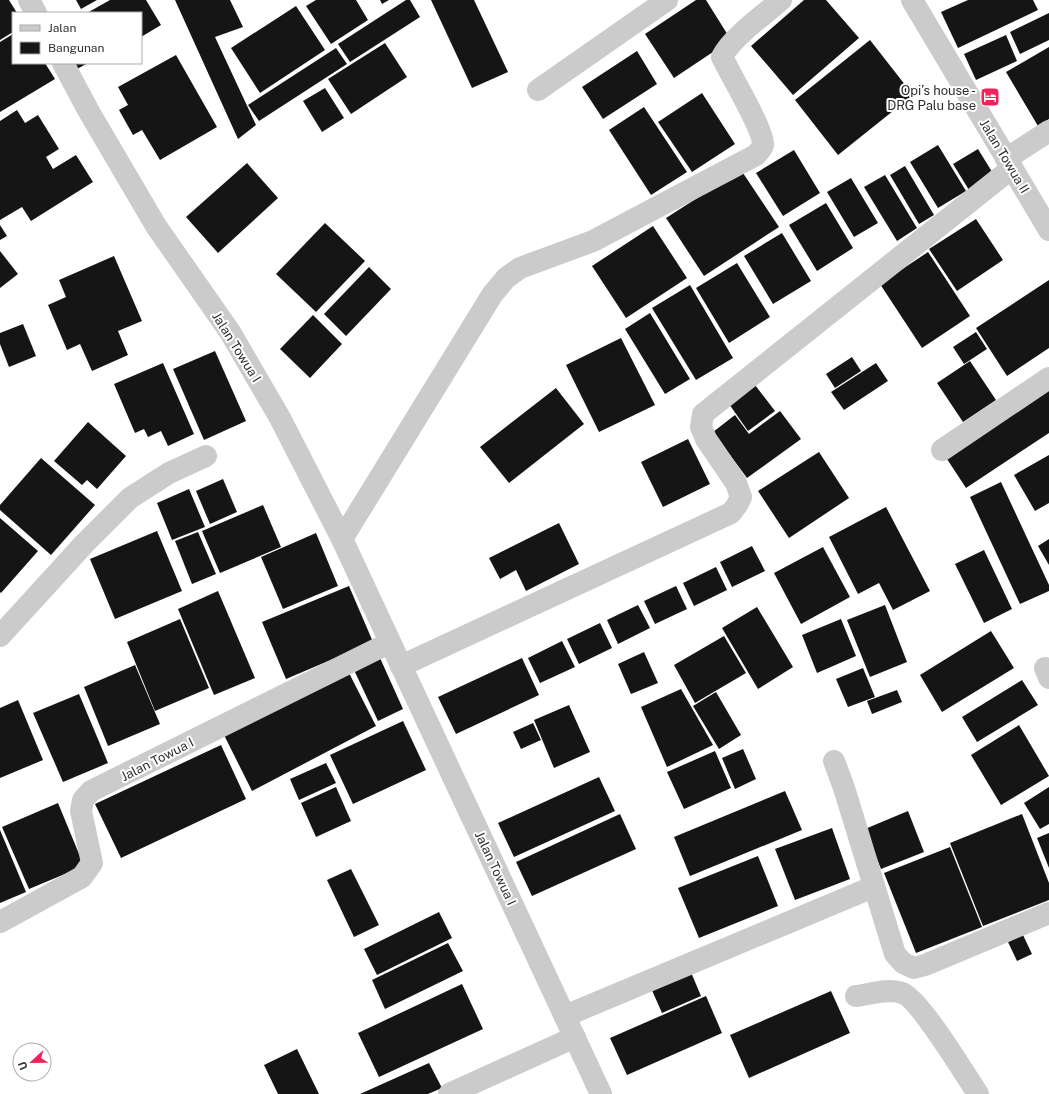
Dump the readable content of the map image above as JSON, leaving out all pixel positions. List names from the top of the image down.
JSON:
{
  "streets": {
    "street": ["Jalan Towua II", "Jalan Towua I"]
  },
  "places": {
    "hotel": ["Opi’s house - DRG Palu base"]
  },
  "legend": ["Jalan", "Bangunan"],
  "north": "left"
}
